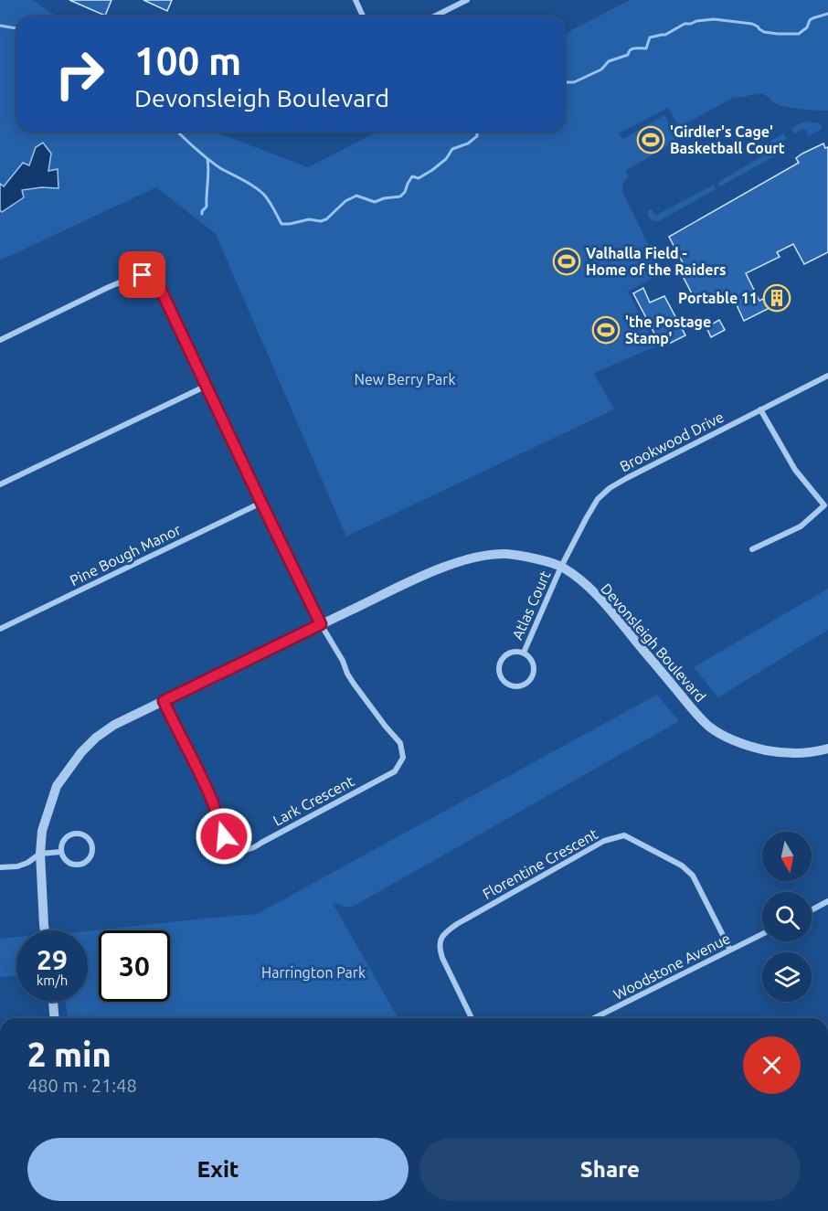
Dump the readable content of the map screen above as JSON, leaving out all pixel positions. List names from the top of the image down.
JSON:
{
  "streets": {
    "street": [
      "Brookwood Drive",
      "Pine Bough Manor",
      "Atlas Court",
      "Devonsleigh Boulevard",
      "Lark Crescent",
      "Florentine Crescent",
      "Woodstone Avenue"
    ]
  },
  "crossings": [
    ["Brookwood Drive", "Atlas Court"],
    ["Brookwood Drive", "Devonsleigh Boulevard"],
    ["Pine Bough Manor", "Lark Crescent"],
    ["Atlas Court", "Devonsleigh Boulevard"],
    ["Devonsleigh Boulevard", "Lark Crescent"],
    ["Florentine Crescent", "Woodstone Avenue"]
  ],
  "parks": ["New Berry Park", "Harrington Park"],
  "places": {
    "sports": ["'Girdler's Cage' Basketball Court", "Valhalla Field - Home of the Raiders", "'the Postage Stamp'"],
    "building": ["Portable 11"]
  },
  "north": "bottom",
  "page": {
    "turn": ["100 m", "Devonsleigh Boulevard"],
    "speed": "29 km/h",
    "limit": "30",
    "heading": ["2 min", "480 m · 21:48"],
    "buttons": ["Exit", "Share"]
  }
}
